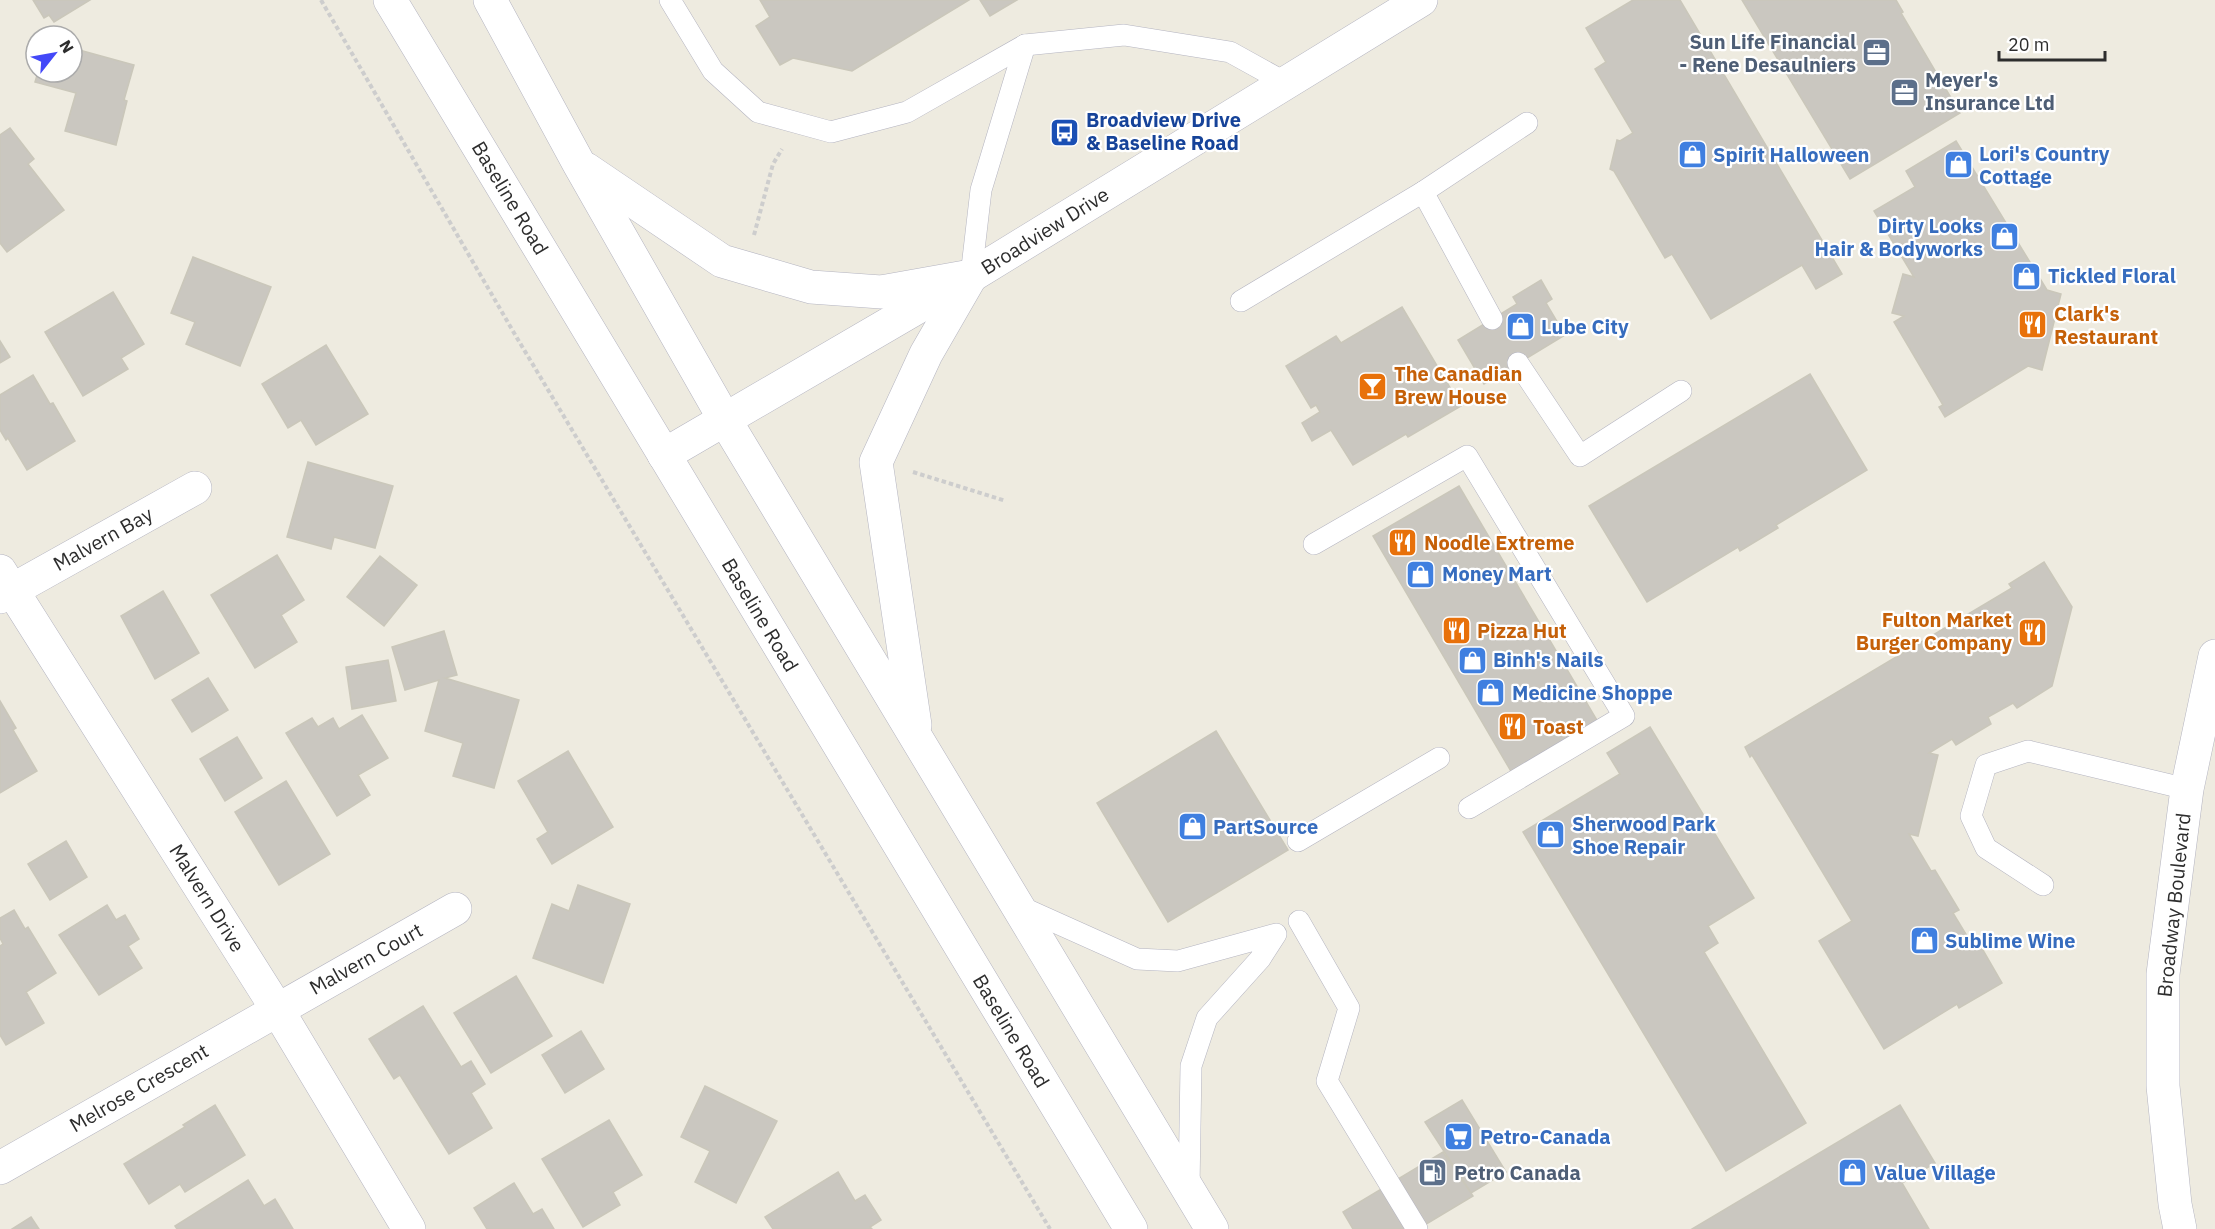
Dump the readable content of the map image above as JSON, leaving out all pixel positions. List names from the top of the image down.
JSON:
{
  "streets": {
    "main road": [
      "Baseline Road",
      "Broadview Drive",
      "Malvern Bay",
      "Malvern Drive",
      "Broadway Boulevard",
      "Malvern Court",
      "Melrose Crescent"
    ]
  },
  "crossings": [
    ["Baseline Road", "Broadview Drive"],
    ["Malvern Bay", "Malvern Drive"],
    ["Malvern Drive", "Malvern Court"],
    ["Malvern Drive", "Melrose Crescent"],
    ["Malvern Court", "Melrose Crescent"]
  ],
  "places": {
    "office": ["Sun Life Financial - Rene Desaulniers", "Meyer's Insurance Ltd"],
    "bus stop": ["Broadview Drive & Baseline Road"],
    "shop": [
      "Spirit Halloween",
      "Lori's Country Cottage",
      "Dirty Looks Hair & Bodyworks",
      "Tickled Floral",
      "Lube City",
      "Money Mart",
      "Binh's Nails",
      "Medicine Shoppe",
      "PartSource",
      "Sherwood Park Shoe Repair",
      "Sublime Wine",
      "Value Village"
    ],
    "restaurant": [
      "Clark's Restaurant",
      "Noodle Extreme",
      "Pizza Hut",
      "Fulton Market Burger Company",
      "Toast"
    ],
    "bar": ["The Canadian Brew House"],
    "supermarket": ["Petro-Canada"],
    "fuel station": ["Petro Canada"]
  },
  "scale_bar": "20 m",
  "north": "top right"
}
